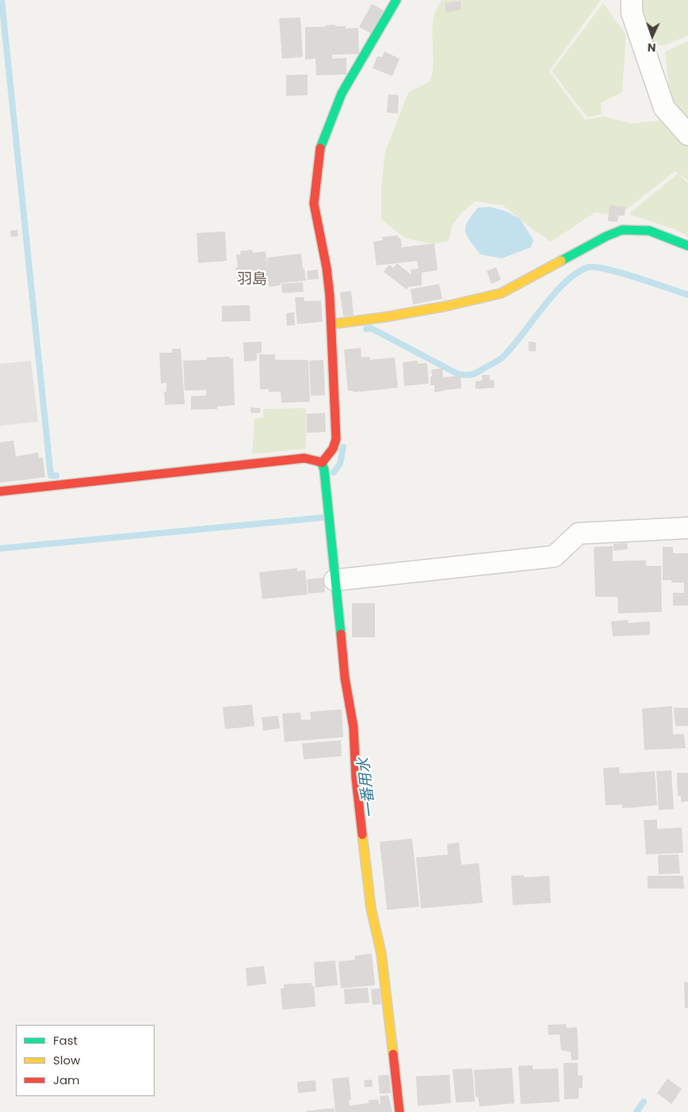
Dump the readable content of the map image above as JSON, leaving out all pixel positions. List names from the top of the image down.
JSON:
{
  "districts": ["羽島"],
  "water": ["一番用水"],
  "legend": ["Fast", "Slow", "Jam"],
  "north": "bottom"
}
